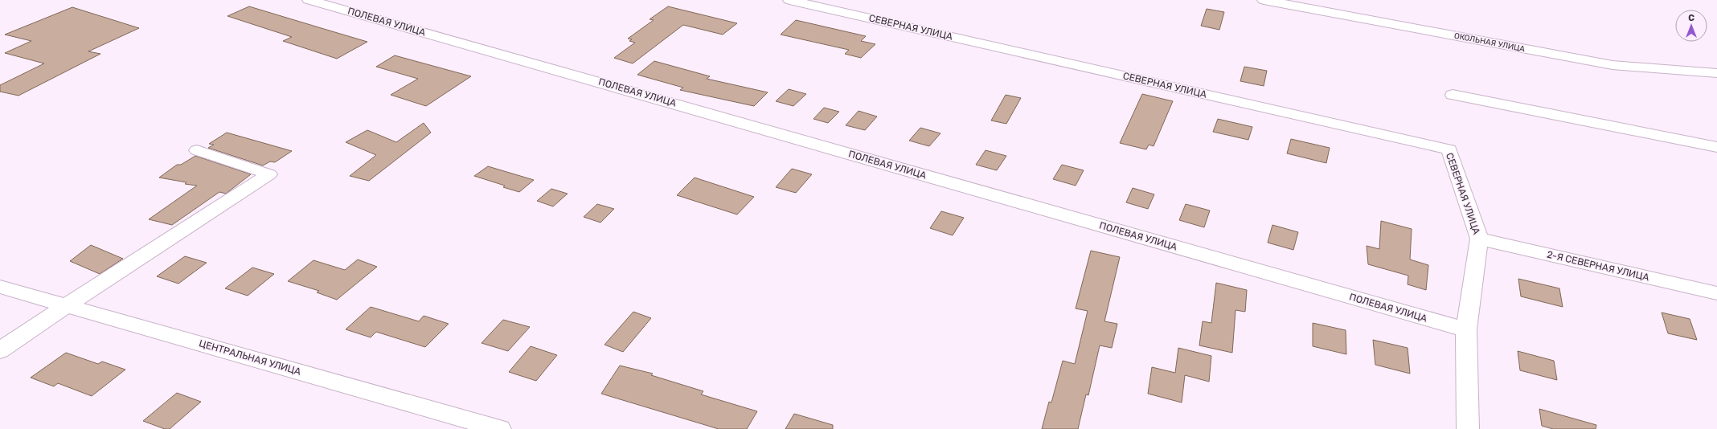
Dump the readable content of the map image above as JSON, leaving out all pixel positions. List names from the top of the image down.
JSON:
{
  "streets": {
    "street": [
      "ПОЛЕВАЯ УЛИЦА",
      "СЕВЕРНАЯ УЛИЦА",
      "ОКОЛЬНАЯ УЛИЦА",
      "2-Я СЕВЕРНАЯ УЛИЦА",
      "ЦЕНТРАЛЬНАЯ УЛИЦА"
    ]
  },
  "crossings": [
    ["СЕВЕРНАЯ УЛИЦА", "2-Я СЕВЕРНАЯ УЛИЦА"]
  ],
  "north": "top"
}
